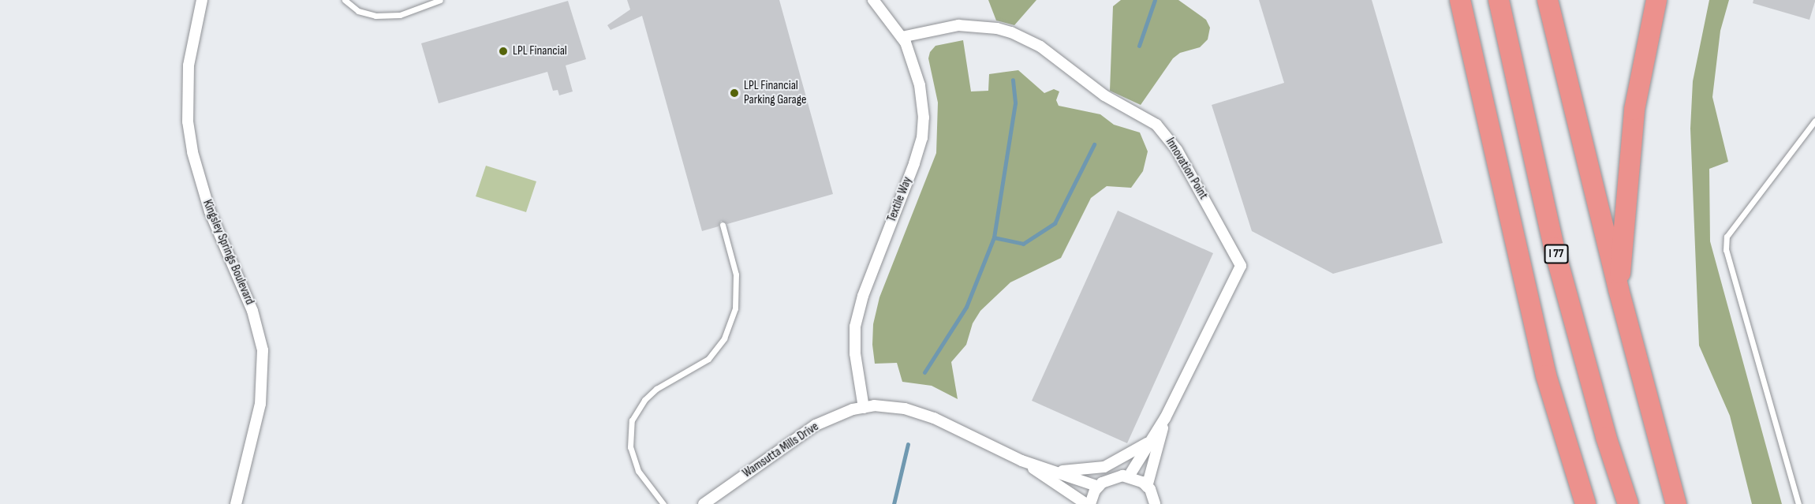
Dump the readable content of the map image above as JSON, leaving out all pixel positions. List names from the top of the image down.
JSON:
{
  "streets": {
    "highway": ["I 77"],
    "street": [
      "Innovation Point",
      "Textile Way",
      "Kingsley Springs Boulevard",
      "Wamsutta Mills Drive"
    ]
  },
  "crossings": [
    ["Innovation Point", "Textile Way"],
    ["Textile Way", "Wamsutta Mills Drive"]
  ],
  "places": ["LPL Financial", "LPL Financial Parking Garage"]
}
